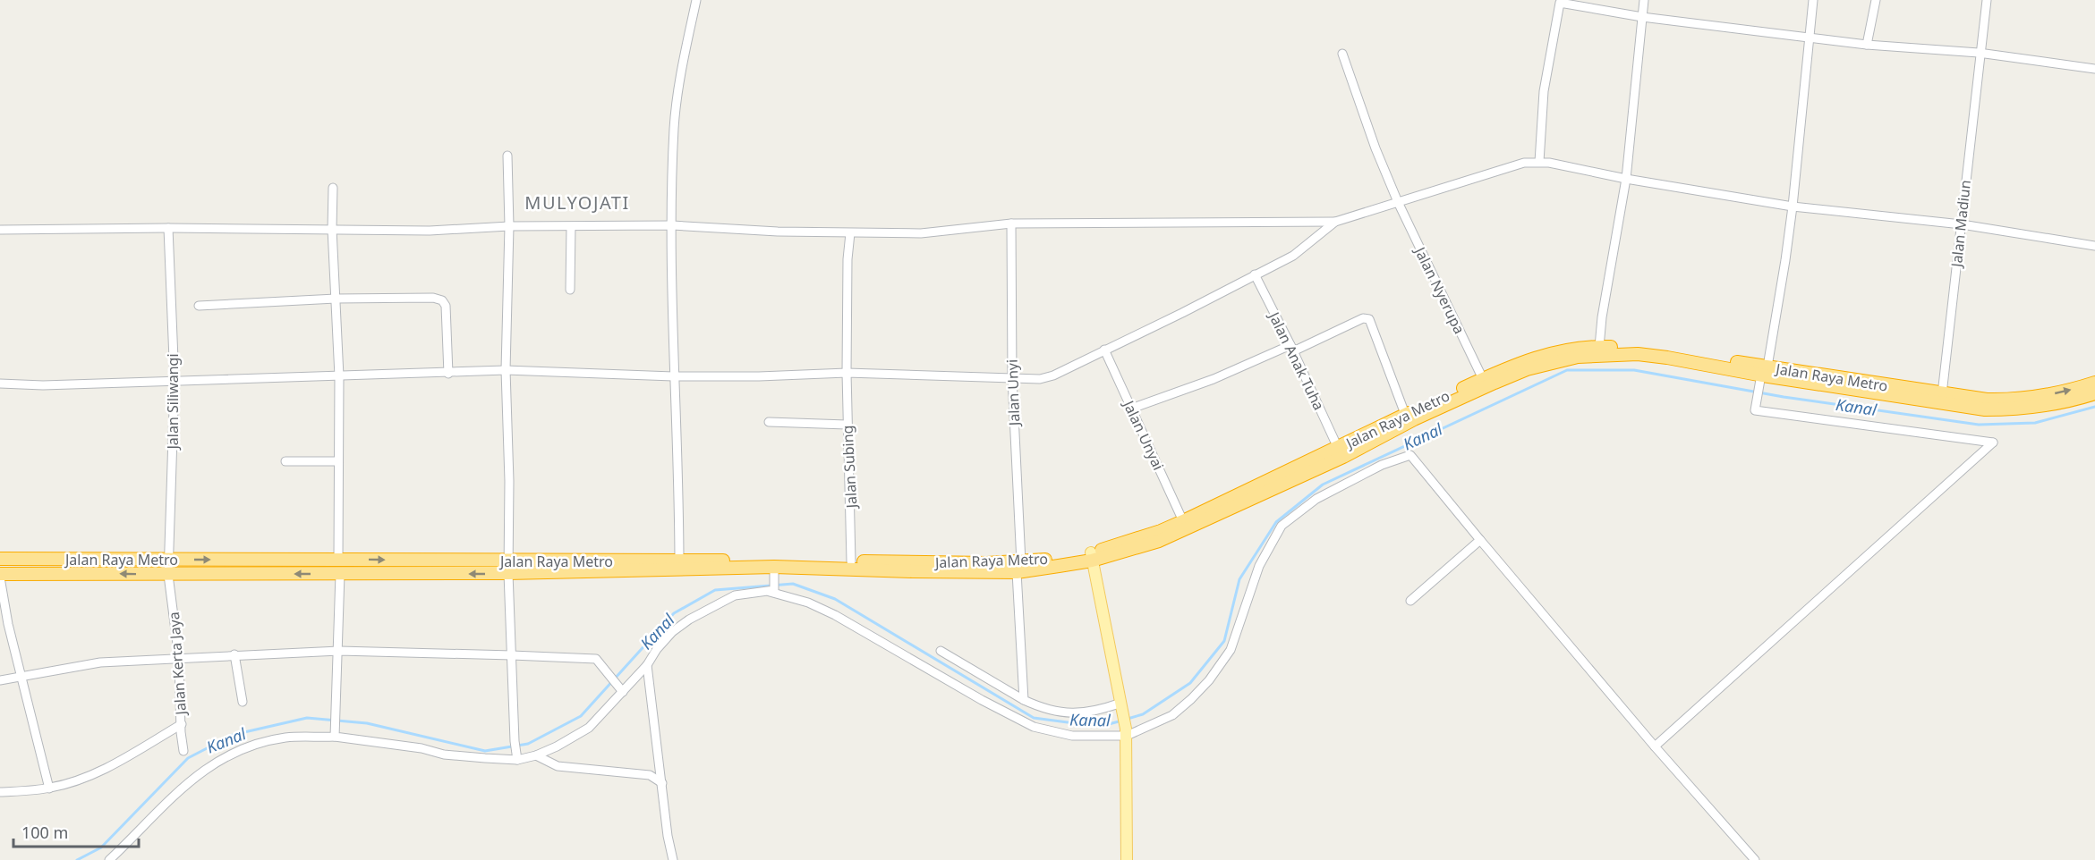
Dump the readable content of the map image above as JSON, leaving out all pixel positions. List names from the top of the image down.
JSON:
{
  "streets": {
    "highway": ["Jalan Raya Metro"],
    "street": [
      "Jalan Madiun",
      "Jalan Nyerupa",
      "Jalan Anak Tuha",
      "Jalan Unyi",
      "Jalan Siliwangi",
      "Jalan Unyai",
      "Jalan Subing",
      "Jalan Kerta Jaya"
    ]
  },
  "crossings": [
    ["Jalan Madiun", "Jalan Raya Metro"],
    ["Jalan Nyerupa", "Jalan Raya Metro"],
    ["Jalan Anak Tuha", "Jalan Raya Metro"],
    ["Jalan Raya Metro", "Jalan Unyi"],
    ["Jalan Raya Metro", "Jalan Siliwangi"],
    ["Jalan Raya Metro", "Jalan Unyai"],
    ["Jalan Raya Metro", "Jalan Subing"],
    ["Jalan Siliwangi", "Jalan Kerta Jaya"]
  ],
  "districts": ["MULYOJATI"],
  "water": ["Kanal"],
  "scale_bar": "100 m"
}
